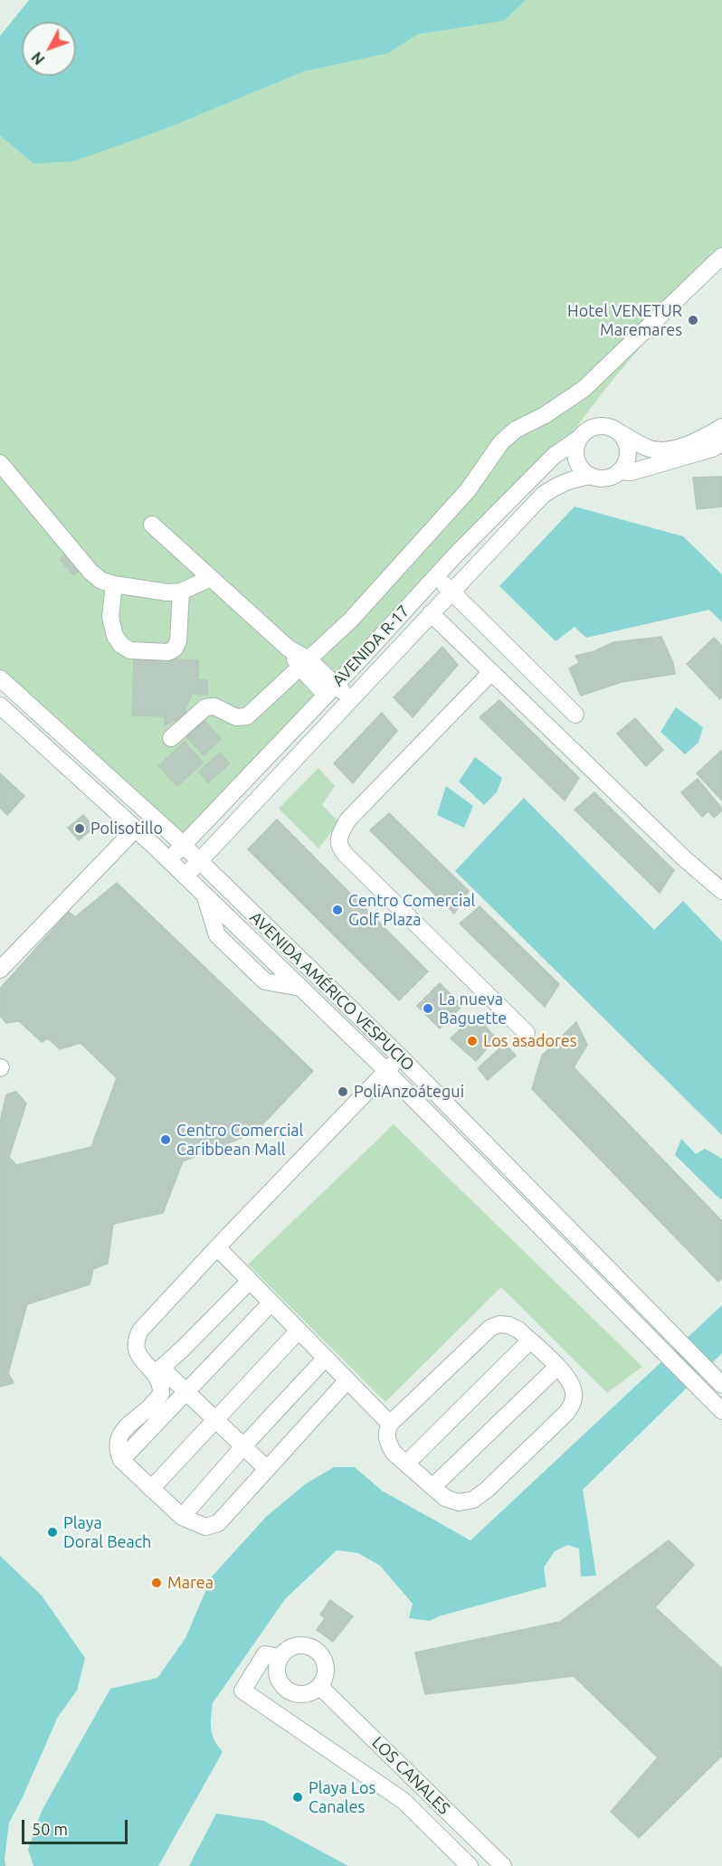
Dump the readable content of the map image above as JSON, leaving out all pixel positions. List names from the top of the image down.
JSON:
{
  "streets": {
    "street": ["AVENIDA R-17", "AVENIDA AMÉRICO VESPUCIO", "LOS CANALES"]
  },
  "crossings": [
    ["AVENIDA R-17", "AVENIDA AMÉRICO VESPUCIO"]
  ],
  "places": [
    "Hotel VENETUR Maremares",
    "Polisotillo",
    "Centro Comercial Golf Plaza",
    "La nueva Baguette",
    "Los asadores",
    "PoliAnzoátegui",
    "Centro Comercial Caribbean Mall",
    "Playa Doral Beach",
    "Marea",
    "Playa Los Canales"
  ],
  "scale_bar": "50 m",
  "north": "bottom left"
}
